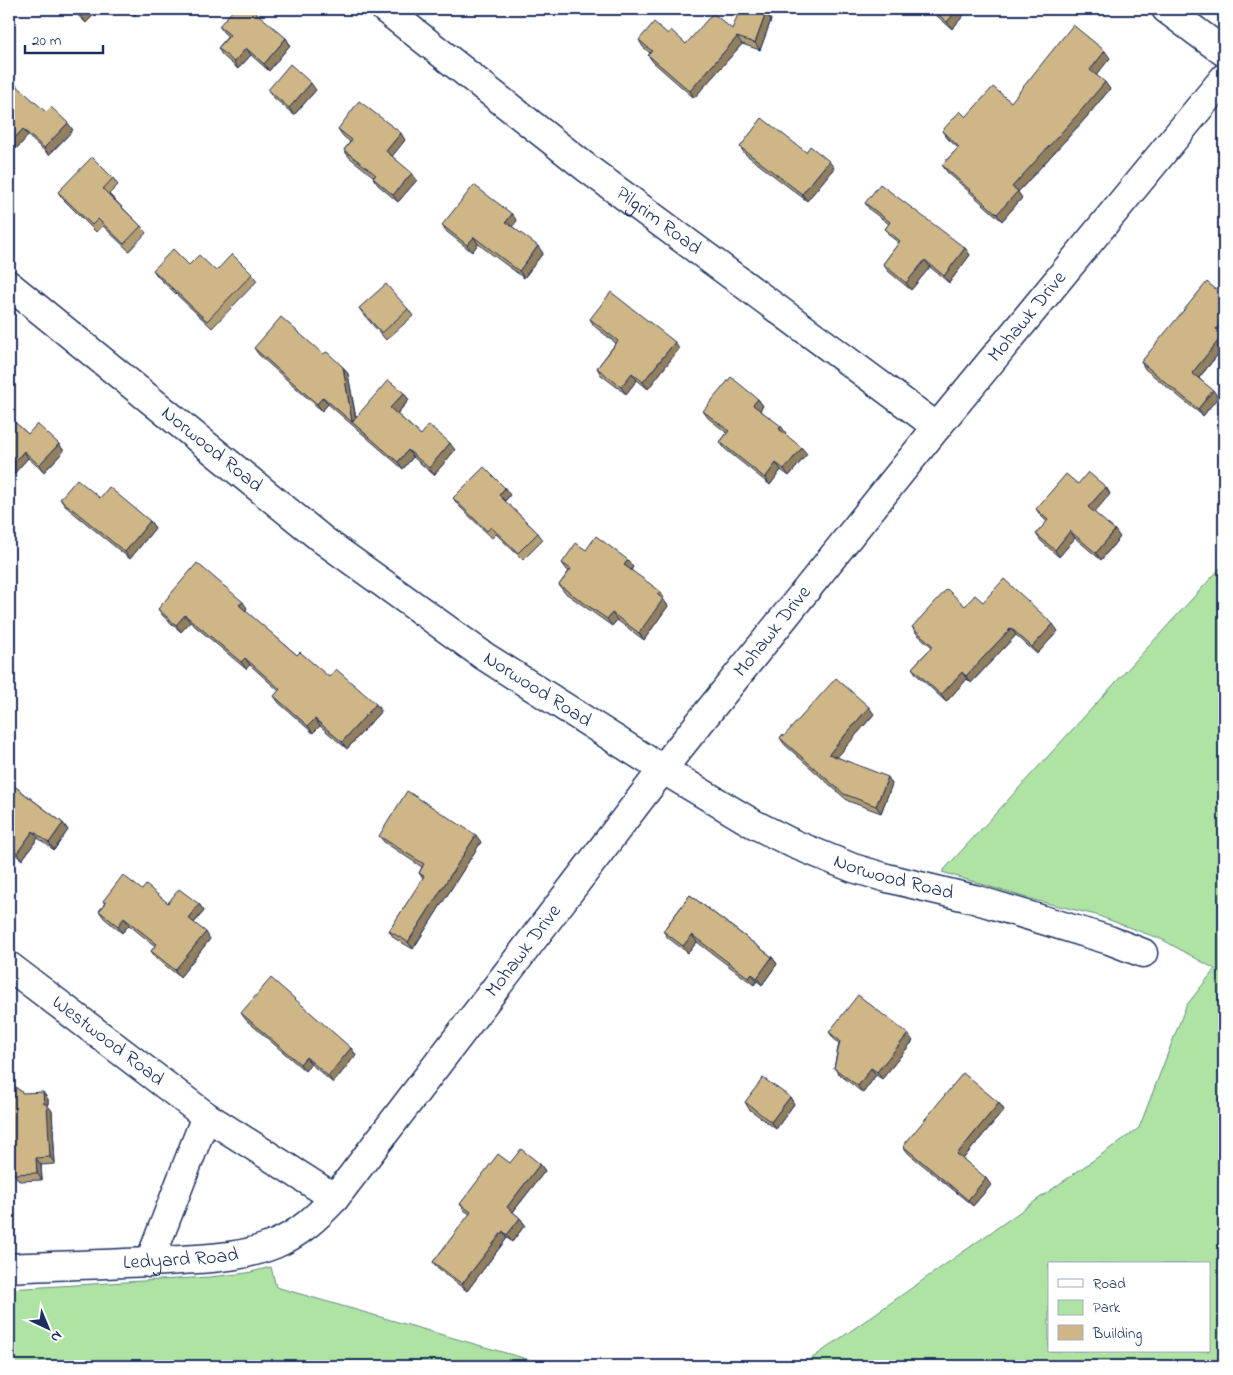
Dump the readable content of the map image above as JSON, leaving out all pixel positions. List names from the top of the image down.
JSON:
{
  "streets": {
    "street": [
      "Pilgrim Road",
      "Mohawk Drive",
      "Norwood Road",
      "Westwood Road",
      "Ledyard Road"
    ]
  },
  "crossings": [
    ["Pilgrim Road", "Mohawk Drive"],
    ["Mohawk Drive", "Norwood Road"],
    ["Mohawk Drive", "Westwood Road"],
    ["Mohawk Drive", "Ledyard Road"],
    ["Westwood Road", "Ledyard Road"]
  ],
  "legend": ["Road", "Park", "Building"],
  "scale_bar": "20 m",
  "north": "bottom right"
}
